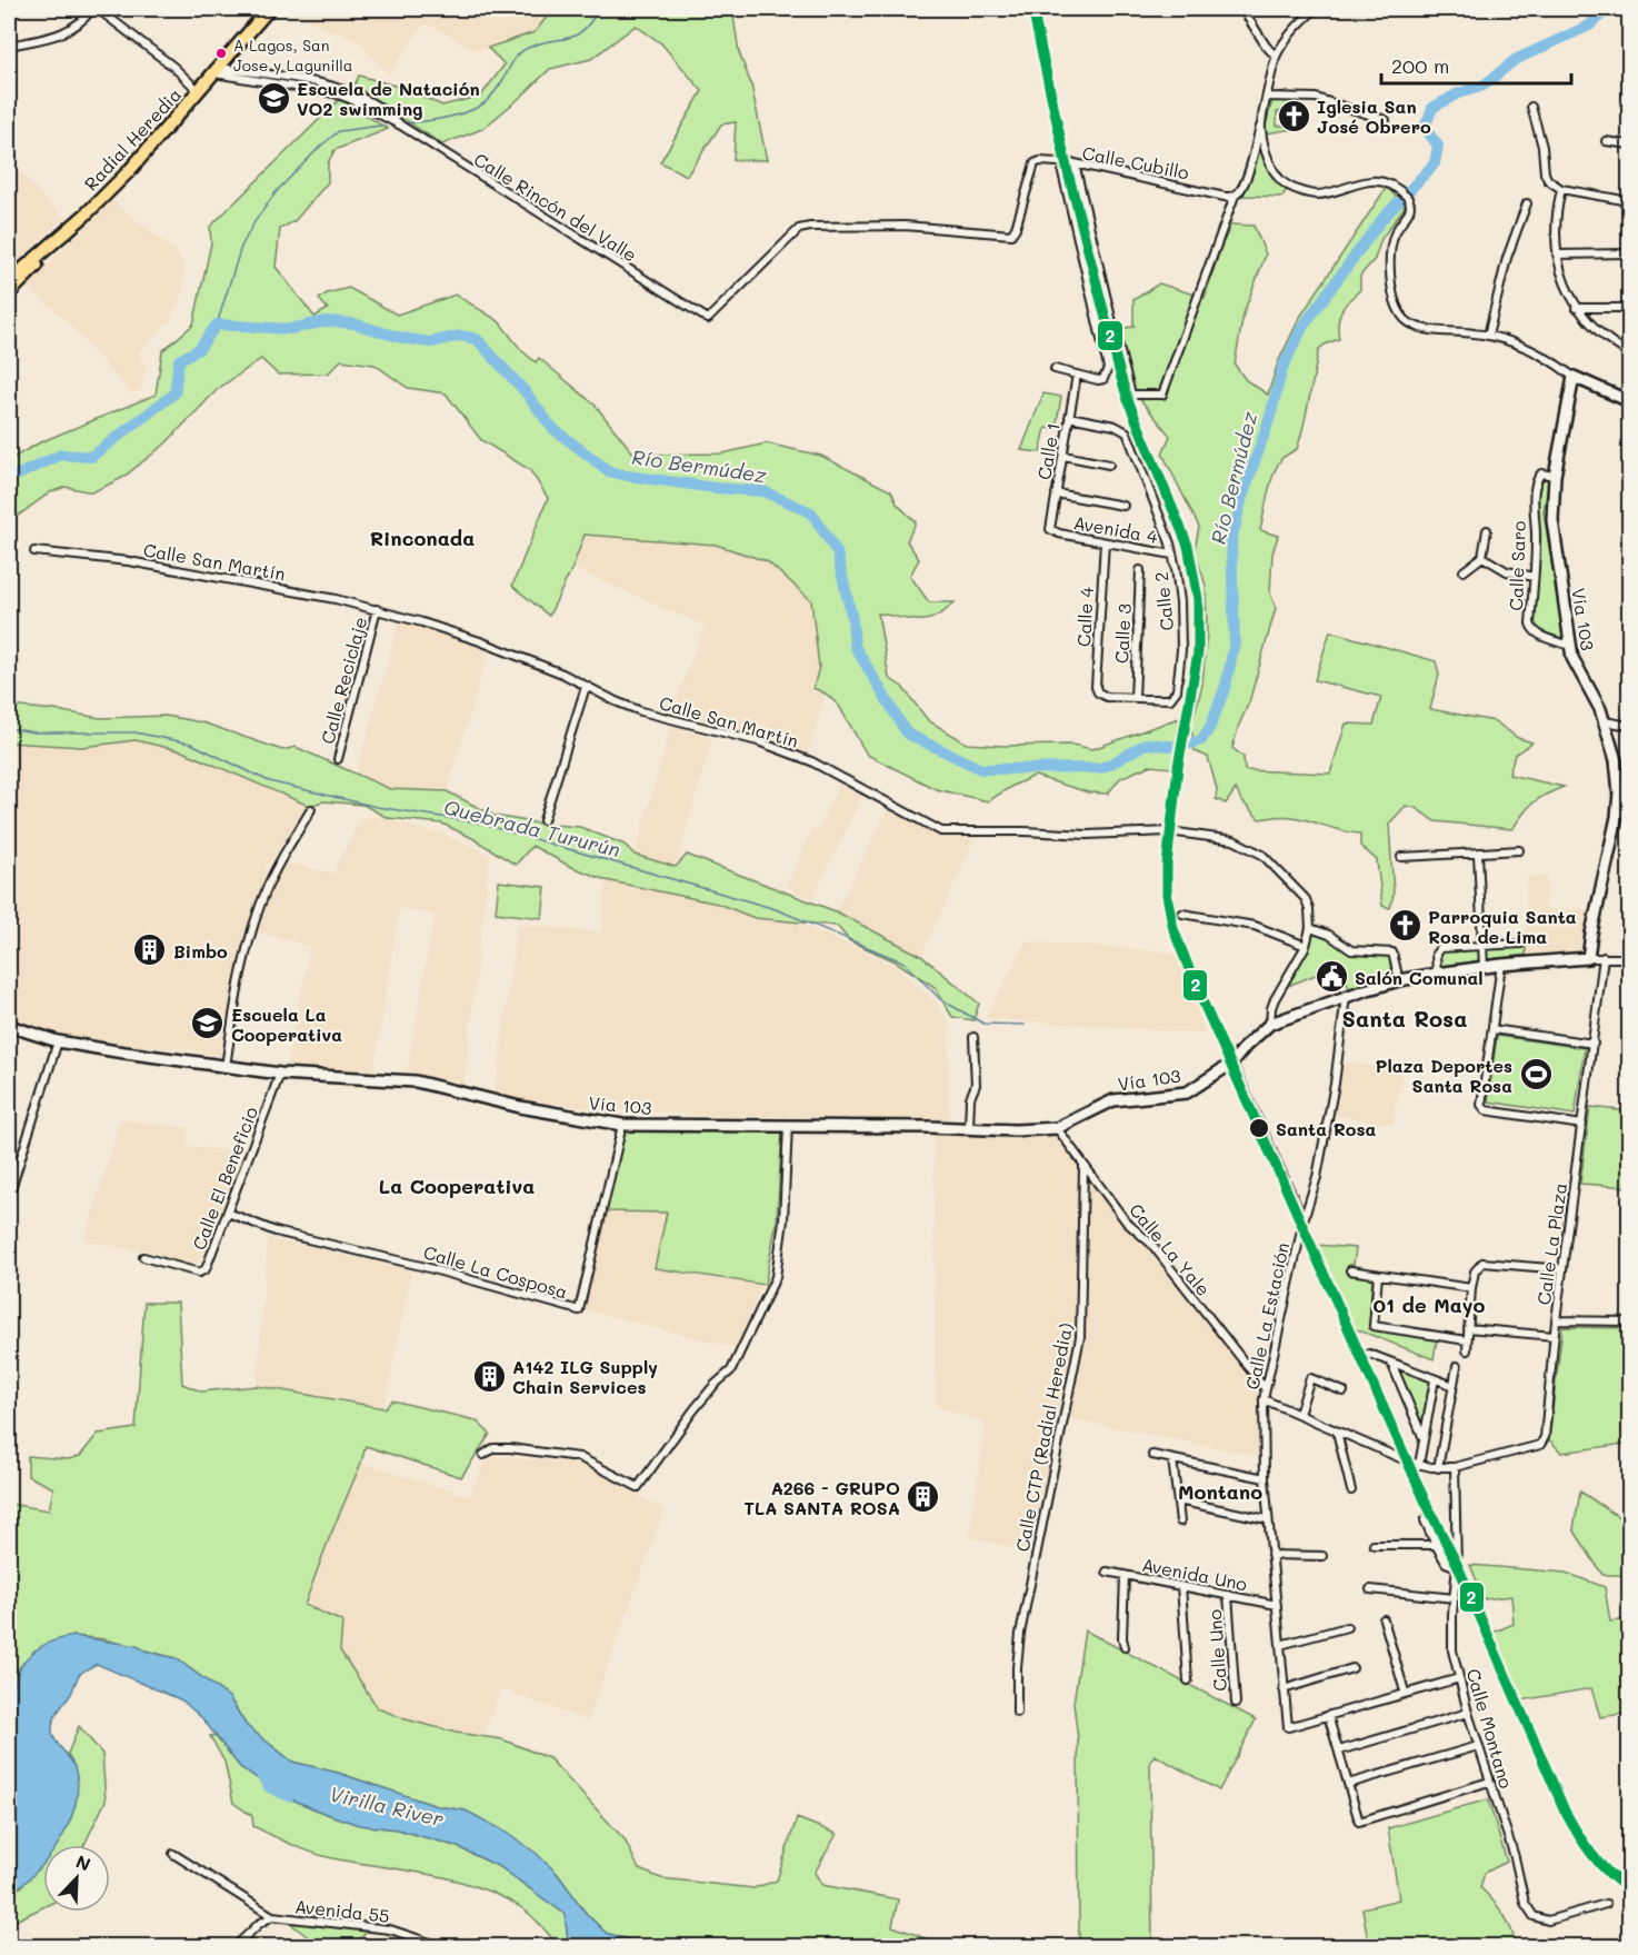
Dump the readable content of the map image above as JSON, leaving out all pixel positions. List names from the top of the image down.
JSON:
{
  "streets": {
    "main road": ["Radial Heredia", "Vía 103"],
    "street": [
      "Calle Cubillo",
      "Calle Rincón del Valle",
      "Calle 1",
      "Avenida 4",
      "Calle San Martín",
      "Calle Saro",
      "Calle 2",
      "Calle 4",
      "Calle 3",
      "Calle Reciclaje",
      "Calle El Beneficio",
      "Calle La Plaza",
      "Calle La Yale",
      "Calle La Cosposa",
      "Calle La Estación",
      "Calle CTP (Radial Heredia)",
      "Avenida Uno",
      "Calle Uno",
      "Calle Montano",
      "Avenida 55"
    ]
  },
  "crossings": [
    ["Radial Heredia", "Calle Rincón del Valle"],
    ["Calle Cubillo", "Calle Rincón del Valle"],
    ["Calle Cubillo", "Calle 1"],
    ["Calle 1", "Avenida 4"],
    ["Calle 1", "Calle 2"],
    ["Avenida 4", "Calle 2"],
    ["Avenida 4", "Calle 4"],
    ["Calle San Martín", "Vía 103"],
    ["Calle San Martín", "Calle Reciclaje"],
    ["Calle Saro", "Vía 103"],
    ["Calle 2", "Calle 4"],
    ["Calle 2", "Calle 3"],
    ["Calle 4", "Calle 3"],
    ["Vía 103", "Calle El Beneficio"],
    ["Vía 103", "Calle La Yale"],
    ["Vía 103", "Calle La Cosposa"],
    ["Vía 103", "Calle La Estación"],
    ["Calle El Beneficio", "Calle La Cosposa"],
    ["Calle La Plaza", "Calle Montano"],
    ["Calle La Yale", "Calle La Estación"],
    ["Calle La Yale", "Calle CTP (Radial Heredia)"],
    ["Calle La Estación", "Avenida Uno"],
    ["Avenida Uno", "Calle Uno"]
  ],
  "districts": [
    "Rinconada",
    "Santa Rosa",
    "La Cooperativa",
    "01 de Mayo",
    "Montano"
  ],
  "water": ["Río Bermúdez", "Quebrada Tururún", "Virilla River"],
  "places": {
    "other": ["A Lagos, San Jose y Lagunilla", "Santa Rosa"],
    "school or university": ["Escuela de Natación VO2 swimming", "Escuela La Cooperativa"],
    "church": ["Iglesia San José Obrero", "Parroquia Santa Rosa de Lima"],
    "building": ["Bimbo", "A142 ILG Supply Chain Services", "A266 - GRUPO TLA SANTA ROSA"],
    "public building": ["Salón Comunal"],
    "sports": ["Plaza Deportes Santa Rosa"]
  },
  "lines": ["rail line 2"],
  "scale_bar": "200 m",
  "north": "top right"
}
